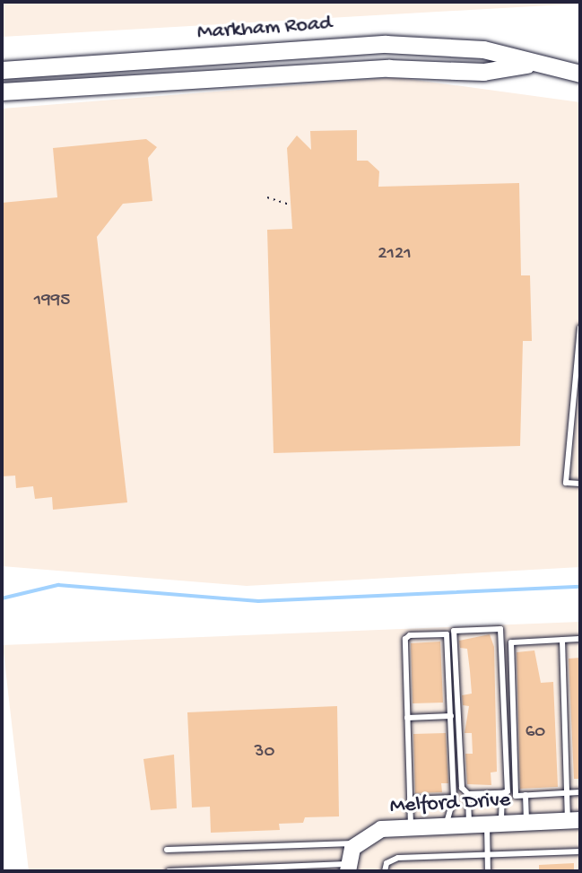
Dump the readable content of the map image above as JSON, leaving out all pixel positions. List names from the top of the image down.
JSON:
{
  "streets": {
    "main road": ["Markham Road"],
    "street": ["Melford Drive"]
  },
  "house_numbers": [
    "2121",
    "1995",
    "60",
    "30"
  ]
}
